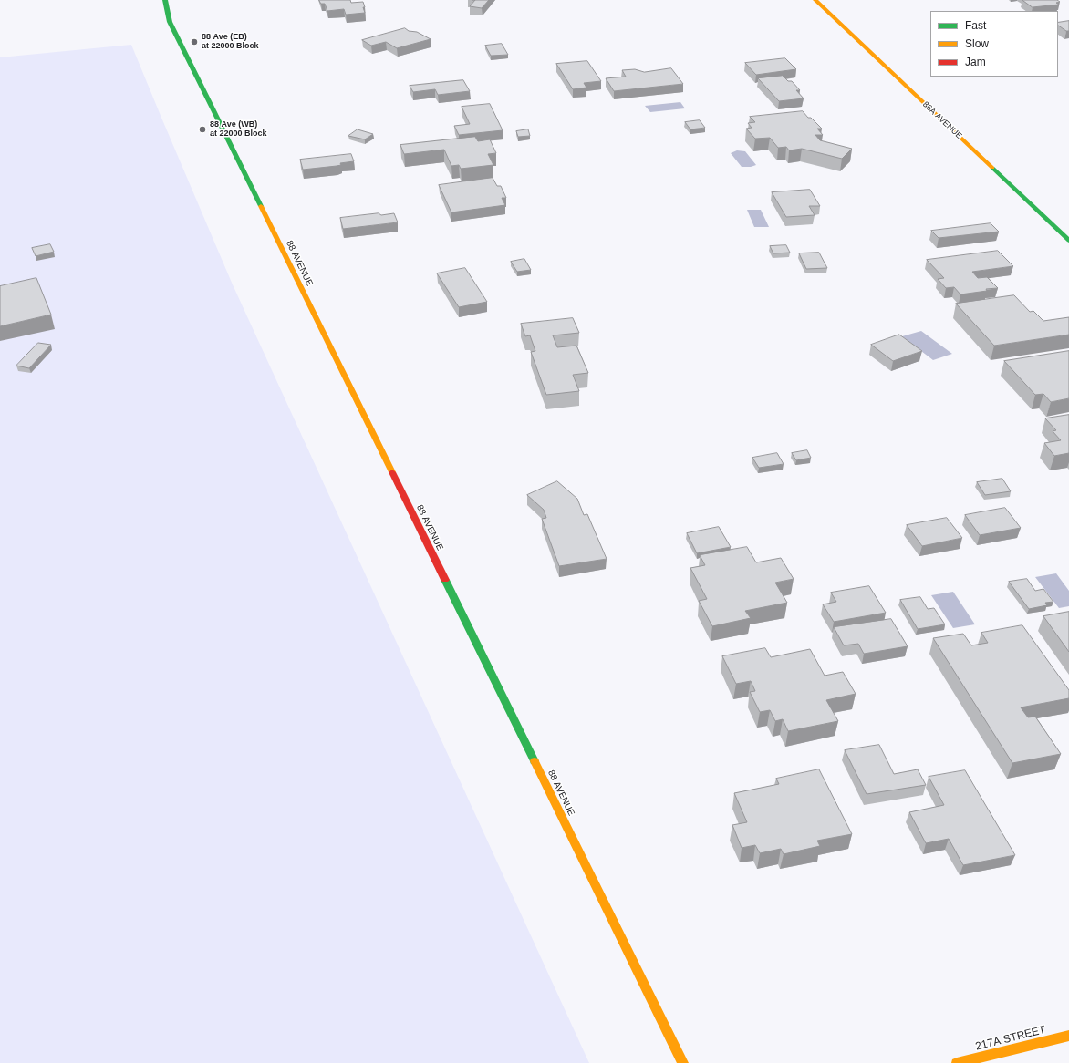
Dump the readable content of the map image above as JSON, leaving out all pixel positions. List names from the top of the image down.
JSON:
{
  "streets": {
    "main road": ["86A AVENUE", "88 AVENUE", "217A STREET"]
  },
  "places": ["88 Ave (EB) at 22000 Block", "88 Ave (WB) at 22000 Block"],
  "legend": ["Fast", "Slow", "Jam"]
}
